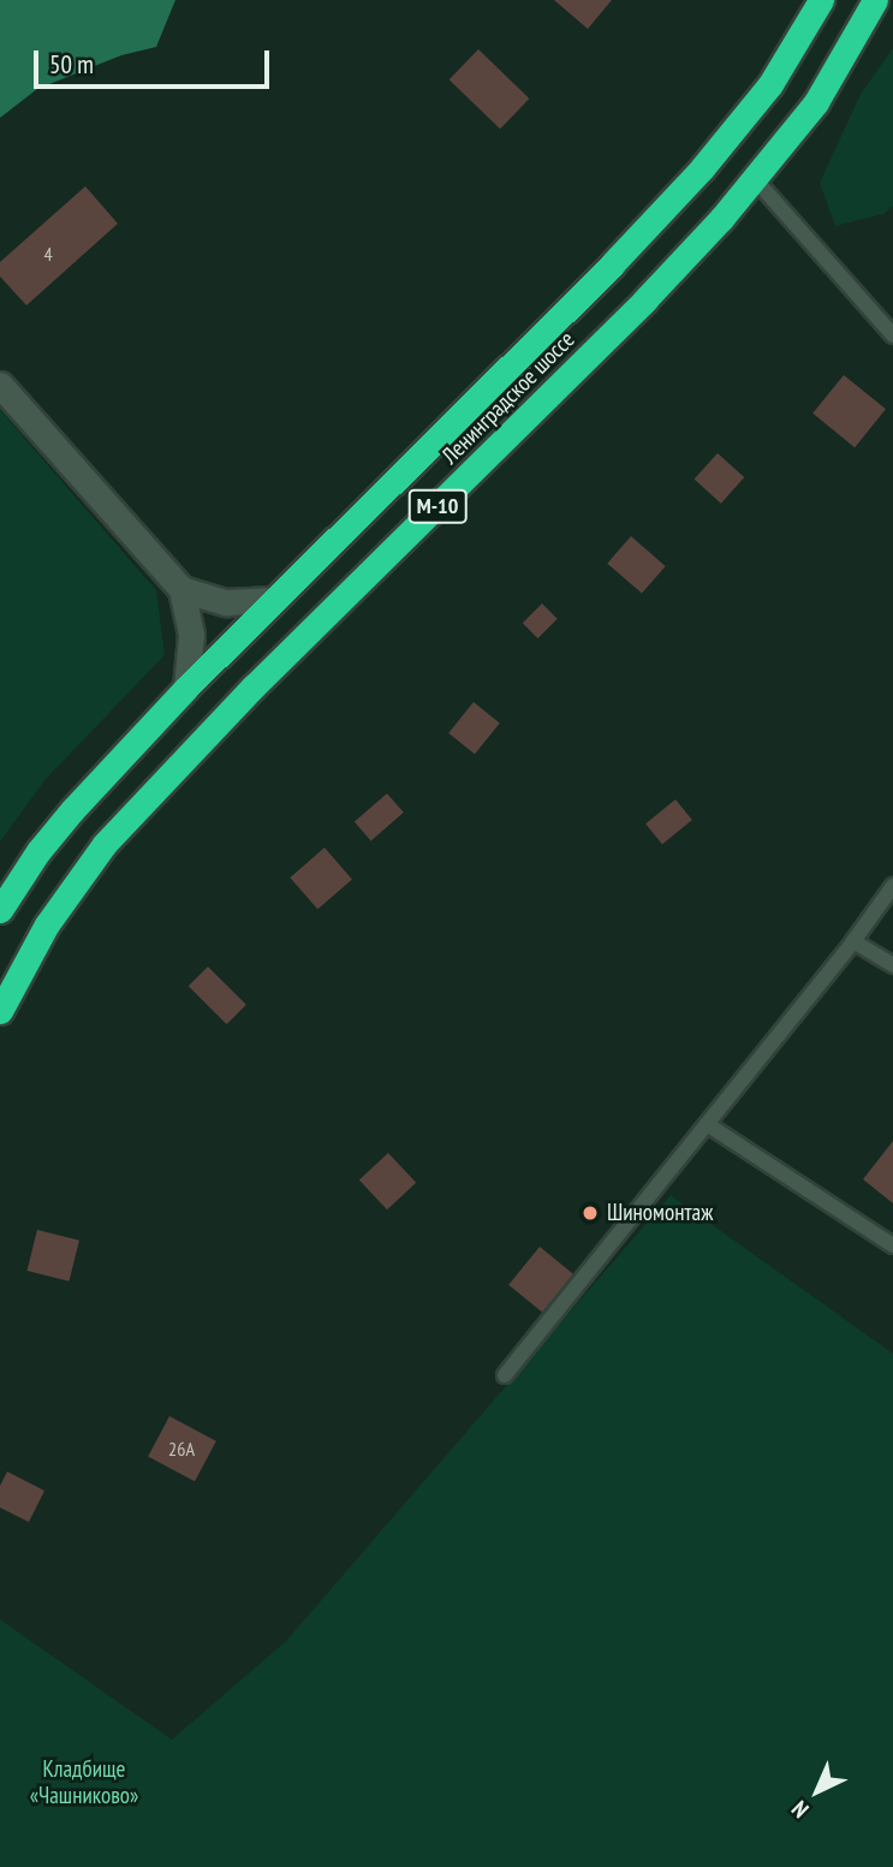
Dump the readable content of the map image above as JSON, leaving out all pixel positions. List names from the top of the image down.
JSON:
{
  "streets": {
    "highway": ["Ленинградское шоссе", "М-10"]
  },
  "parks": ["Кладбище «Чашниково»"],
  "places": ["Шиномонтаж"],
  "house_numbers": ["4", "26А"],
  "scale_bar": "50 m",
  "north": "bottom left"
}
